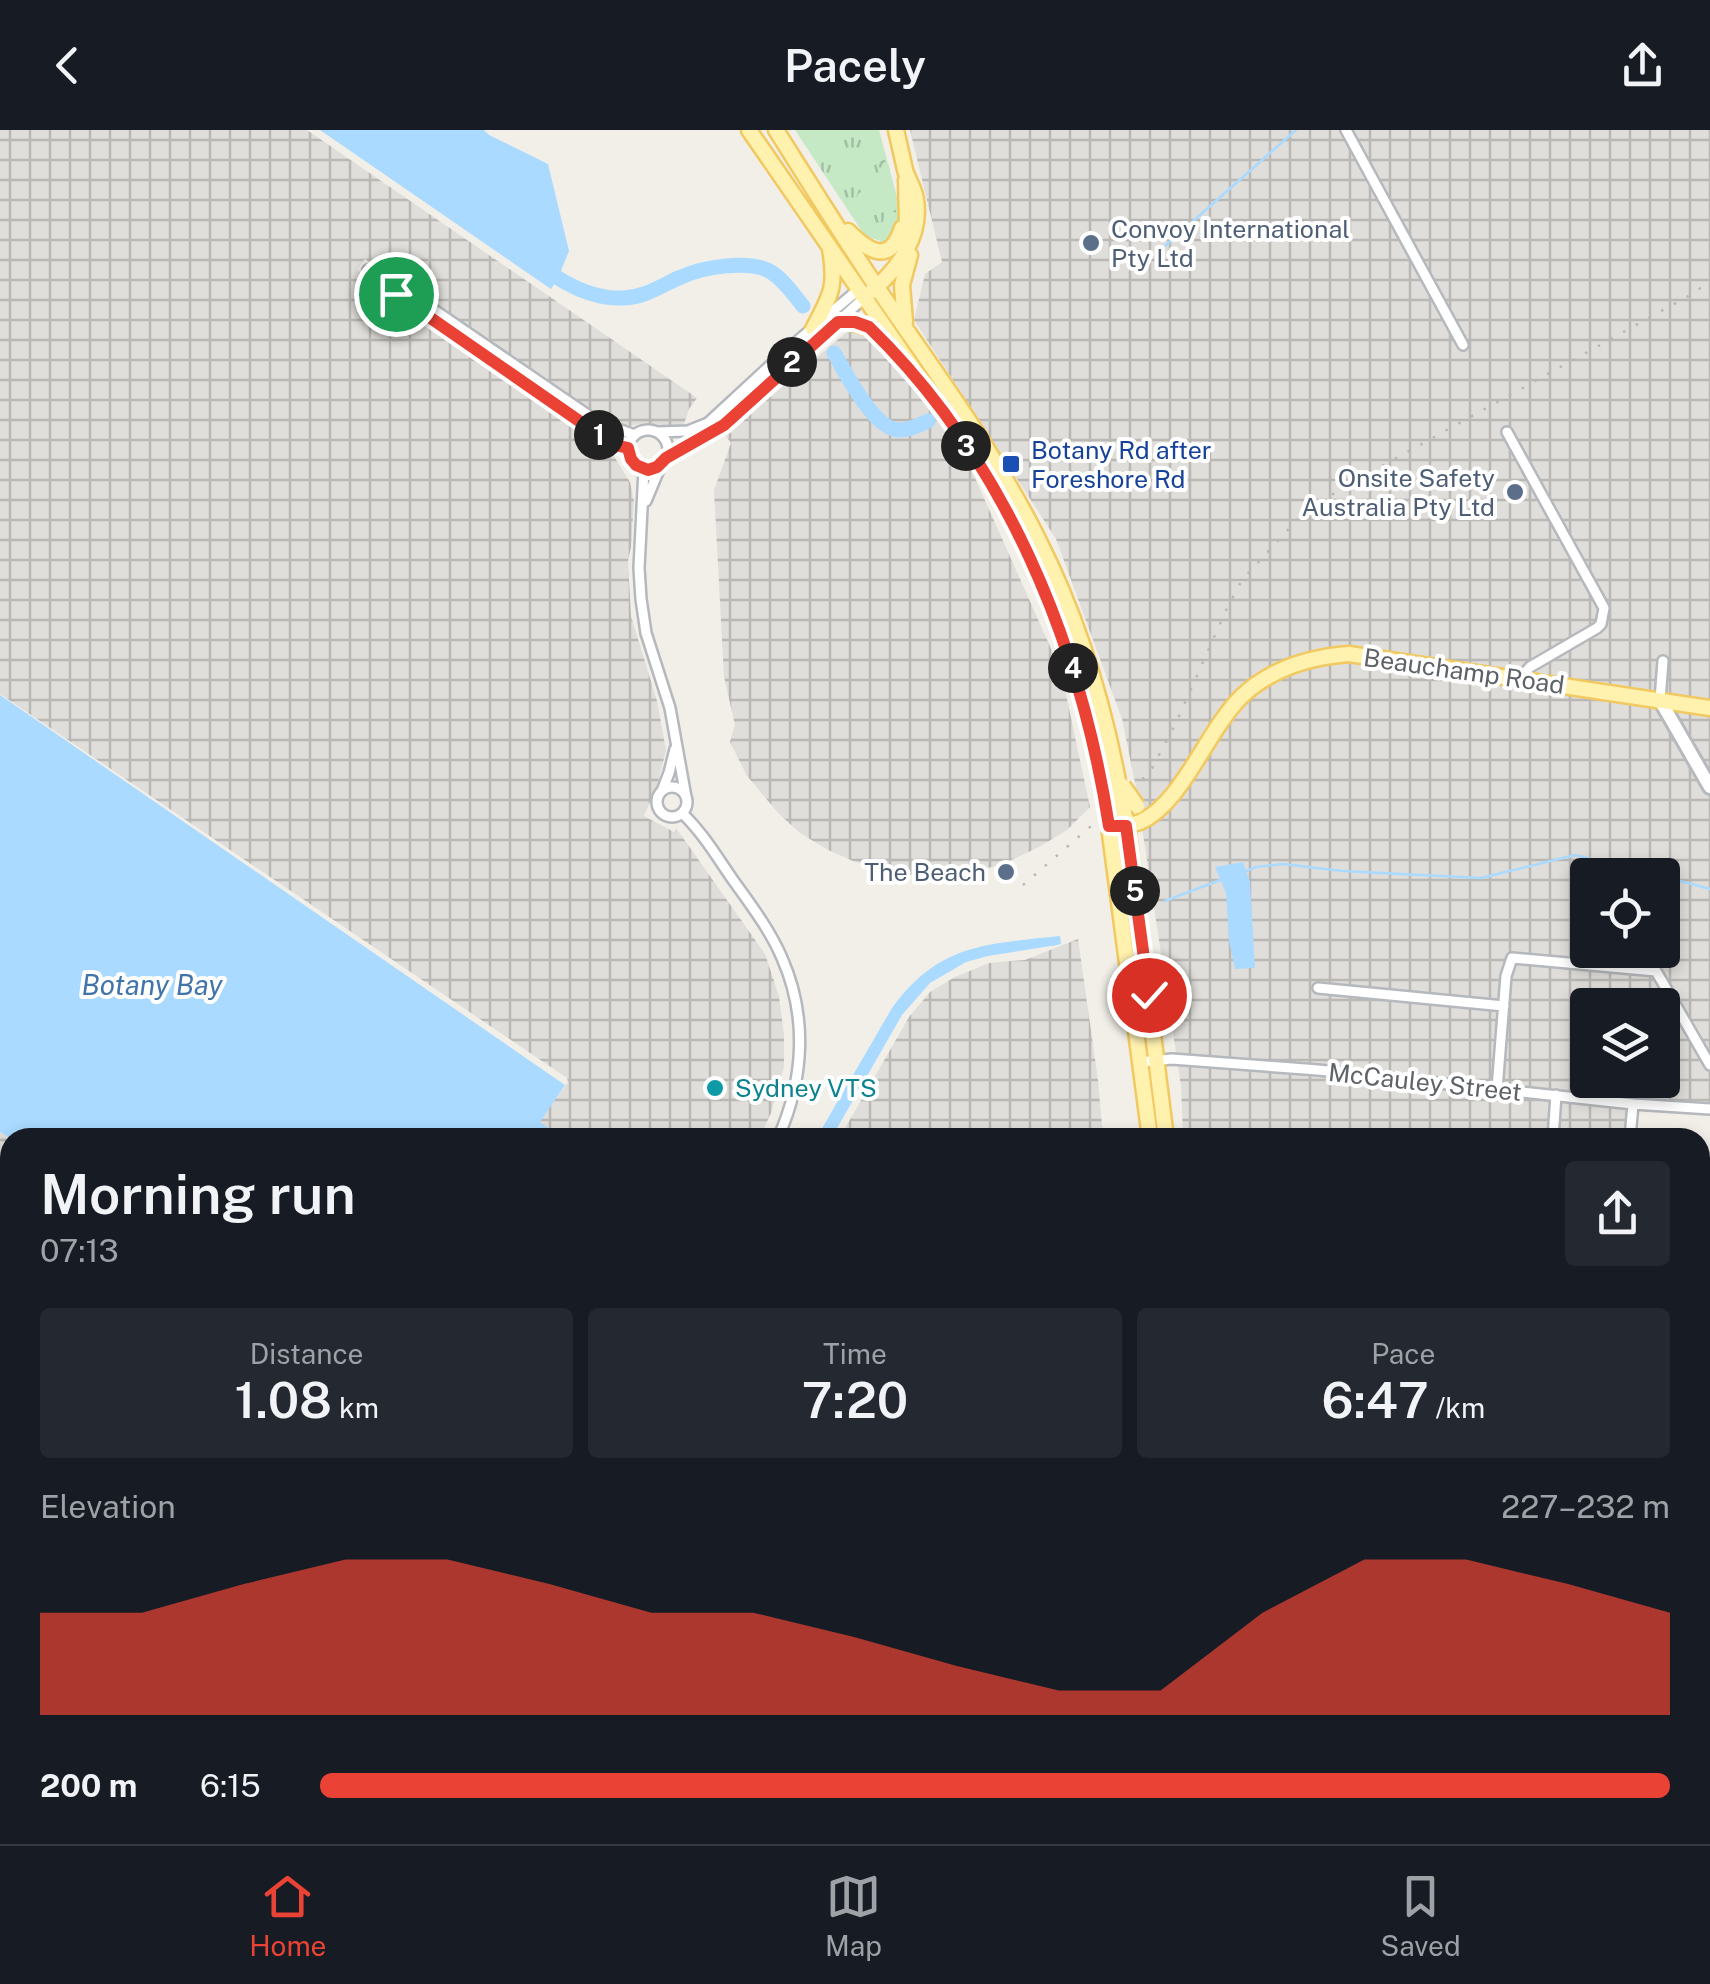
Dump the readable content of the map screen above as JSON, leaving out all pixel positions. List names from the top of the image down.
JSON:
{
  "streets": {
    "main road": ["Beauchamp Road"],
    "street": ["McCauley Street"]
  },
  "water": ["Botany Bay"],
  "places": {
    "other": [
      "Convoy International Pty Ltd",
      "Onsite Safety Australia Pty Ltd",
      "The Beach",
      "Sydney VTS"
    ],
    "transit": ["Botany Rd after Foreshore Rd"]
  },
  "page": {
    "header": "Pacely",
    "pins": [
      "2",
      "1",
      "3",
      "4",
      "5"
    ],
    "heading": ["Morning run", "07:13"],
    "stats": [
      ["Distance", "1.08 km"],
      ["Time", "7:20"],
      ["Pace", "6:47 /km"]
    ],
    "chart": ["Elevation", "227–232 m"],
    "list": [
      {
        "name": "200 m",
        "note": "6:15"
      }
    ],
    "tabs": ["Home", "Map", "Saved"]
  }
}
